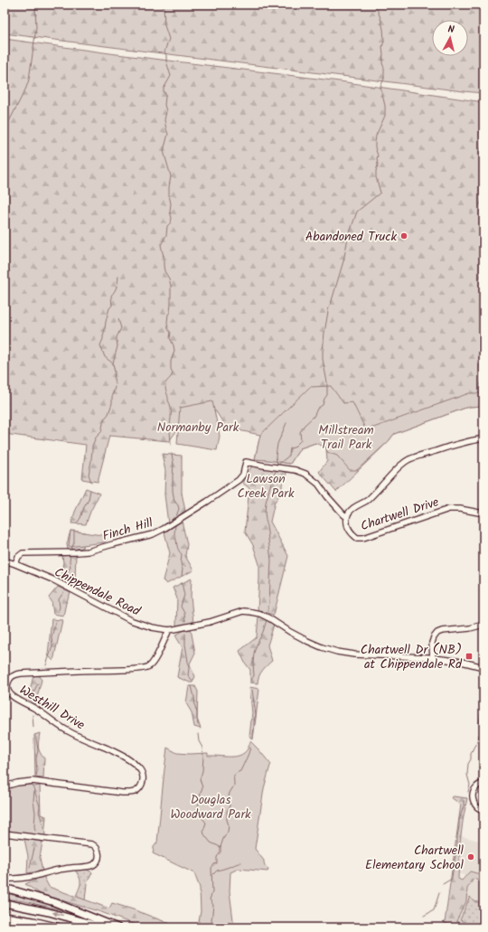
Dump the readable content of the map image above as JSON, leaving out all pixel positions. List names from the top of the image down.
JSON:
{
  "streets": {
    "street": [
      "Chartwell Drive",
      "Finch Hill",
      "Chippendale Road",
      "Westhill Drive"
    ]
  },
  "crossings": [
    ["Chartwell Drive", "Finch Hill"],
    ["Finch Hill", "Chippendale Road"],
    ["Chippendale Road", "Westhill Drive"]
  ],
  "parks": [
    "Normanby Park",
    "Millstream Trail Park",
    "Lawson Creek Park",
    "Douglas Woodward Park"
  ],
  "places": {
    "other": ["Abandoned Truck", "Chartwell Elementary School"],
    "transit": ["Chartwell Dr (NB) at Chippendale Rd"]
  },
  "north": "top"
}
